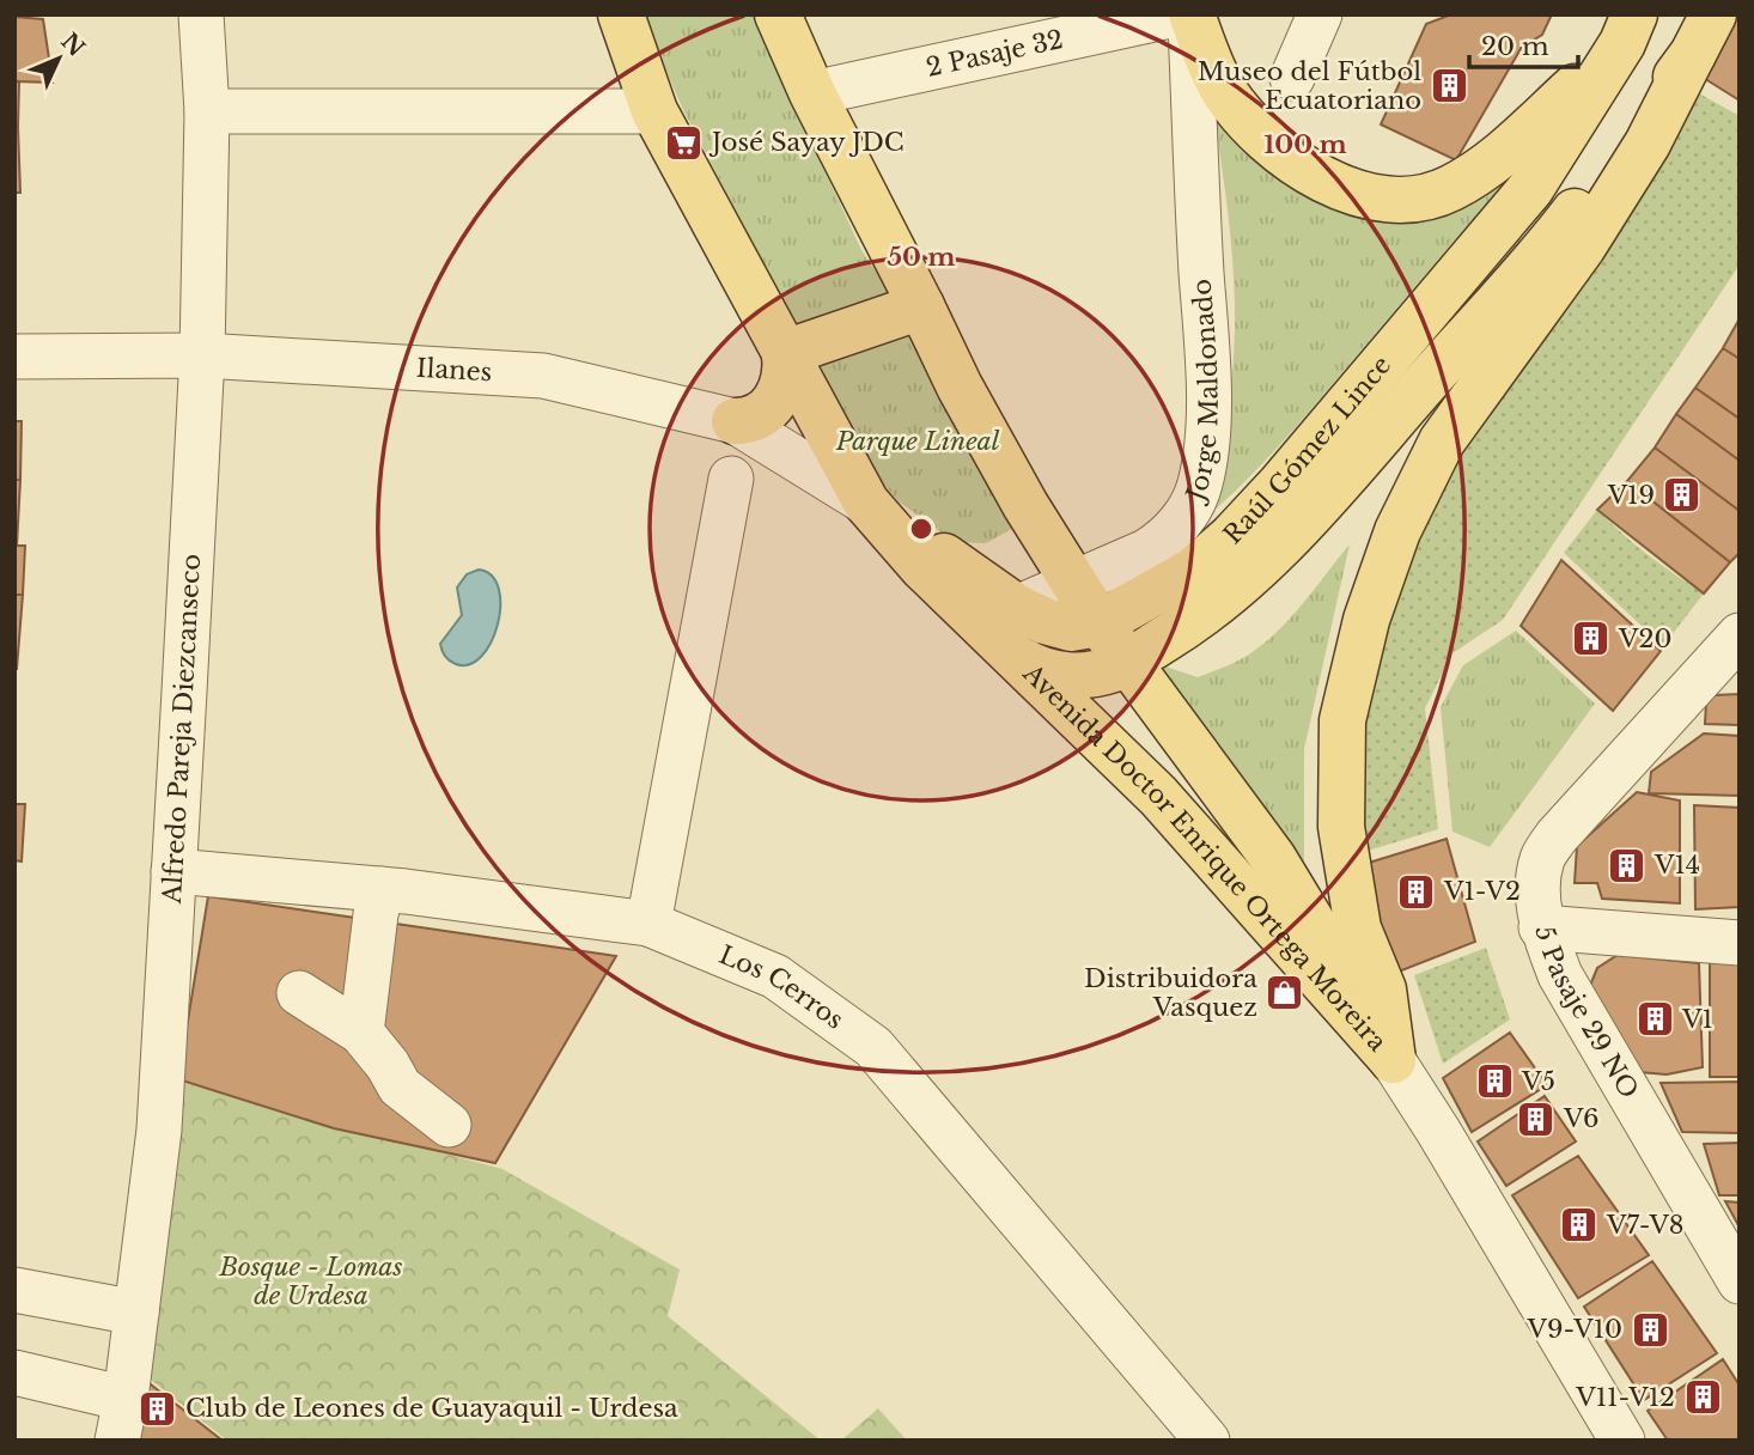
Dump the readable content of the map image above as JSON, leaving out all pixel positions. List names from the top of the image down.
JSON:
{
  "streets": {
    "main road": ["Raúl Gómez Lince", "Avenida Doctor Enrique Ortega Moreira"],
    "street": [
      "2 Pasaje 32",
      "Ilanes",
      "Jorge Maldonado",
      "Alfredo Pareja Diezcanseco",
      "Los Cerros",
      "5 Pasaje 29 NO"
    ]
  },
  "crossings": [
    ["2 Pasaje 32", "Avenida Doctor Enrique Ortega Moreira"],
    ["Ilanes", "Raúl Gómez Lince"],
    ["Ilanes", "Alfredo Pareja Diezcanseco"],
    ["Jorge Maldonado", "Raúl Gómez Lince"],
    ["Jorge Maldonado", "Avenida Doctor Enrique Ortega Moreira"],
    ["Raúl Gómez Lince", "Avenida Doctor Enrique Ortega Moreira"],
    ["Alfredo Pareja Diezcanseco", "Los Cerros"]
  ],
  "parks": ["Parque Lineal", "Bosque - Lomas de Urdesa"],
  "places": {
    "building": [
      "Museo del Fútbol Ecuatoriano",
      "V19",
      "V20",
      "V14",
      "V1-V2",
      "V1",
      "V5",
      "V6",
      "V7-V8",
      "V9-V10",
      "V11-V12",
      "Club de Leones de Guayaquil - Urdesa"
    ],
    "supermarket": ["José Sayay JDC"],
    "shop": ["Distribuidora Vasquez"]
  },
  "scale_bar": "20 m",
  "north": "top right",
  "rings": ["100 m", "50 m"]
}
